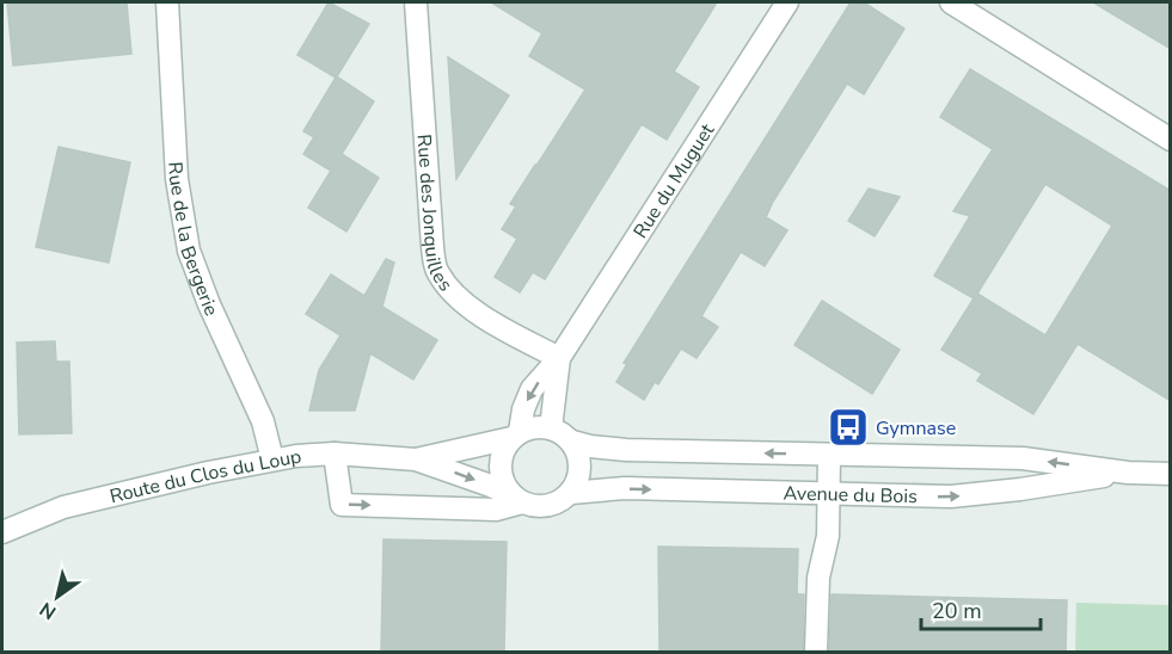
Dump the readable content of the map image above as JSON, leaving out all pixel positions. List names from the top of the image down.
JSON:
{
  "streets": {
    "street": [
      "Rue du Muguet",
      "Rue des Jonquilles",
      "Rue de la Bergerie",
      "Route du Clos du Loup",
      "Avenue du Bois"
    ]
  },
  "crossings": [
    ["Rue du Muguet", "Rue des Jonquilles"],
    ["Rue du Muguet", "Route du Clos du Loup"],
    ["Rue du Muguet", "Avenue du Bois"],
    ["Rue de la Bergerie", "Route du Clos du Loup"],
    ["Route du Clos du Loup", "Avenue du Bois"]
  ],
  "places": {
    "bus stop": ["Gymnase"]
  },
  "scale_bar": "20 m",
  "north": "bottom left"
}
